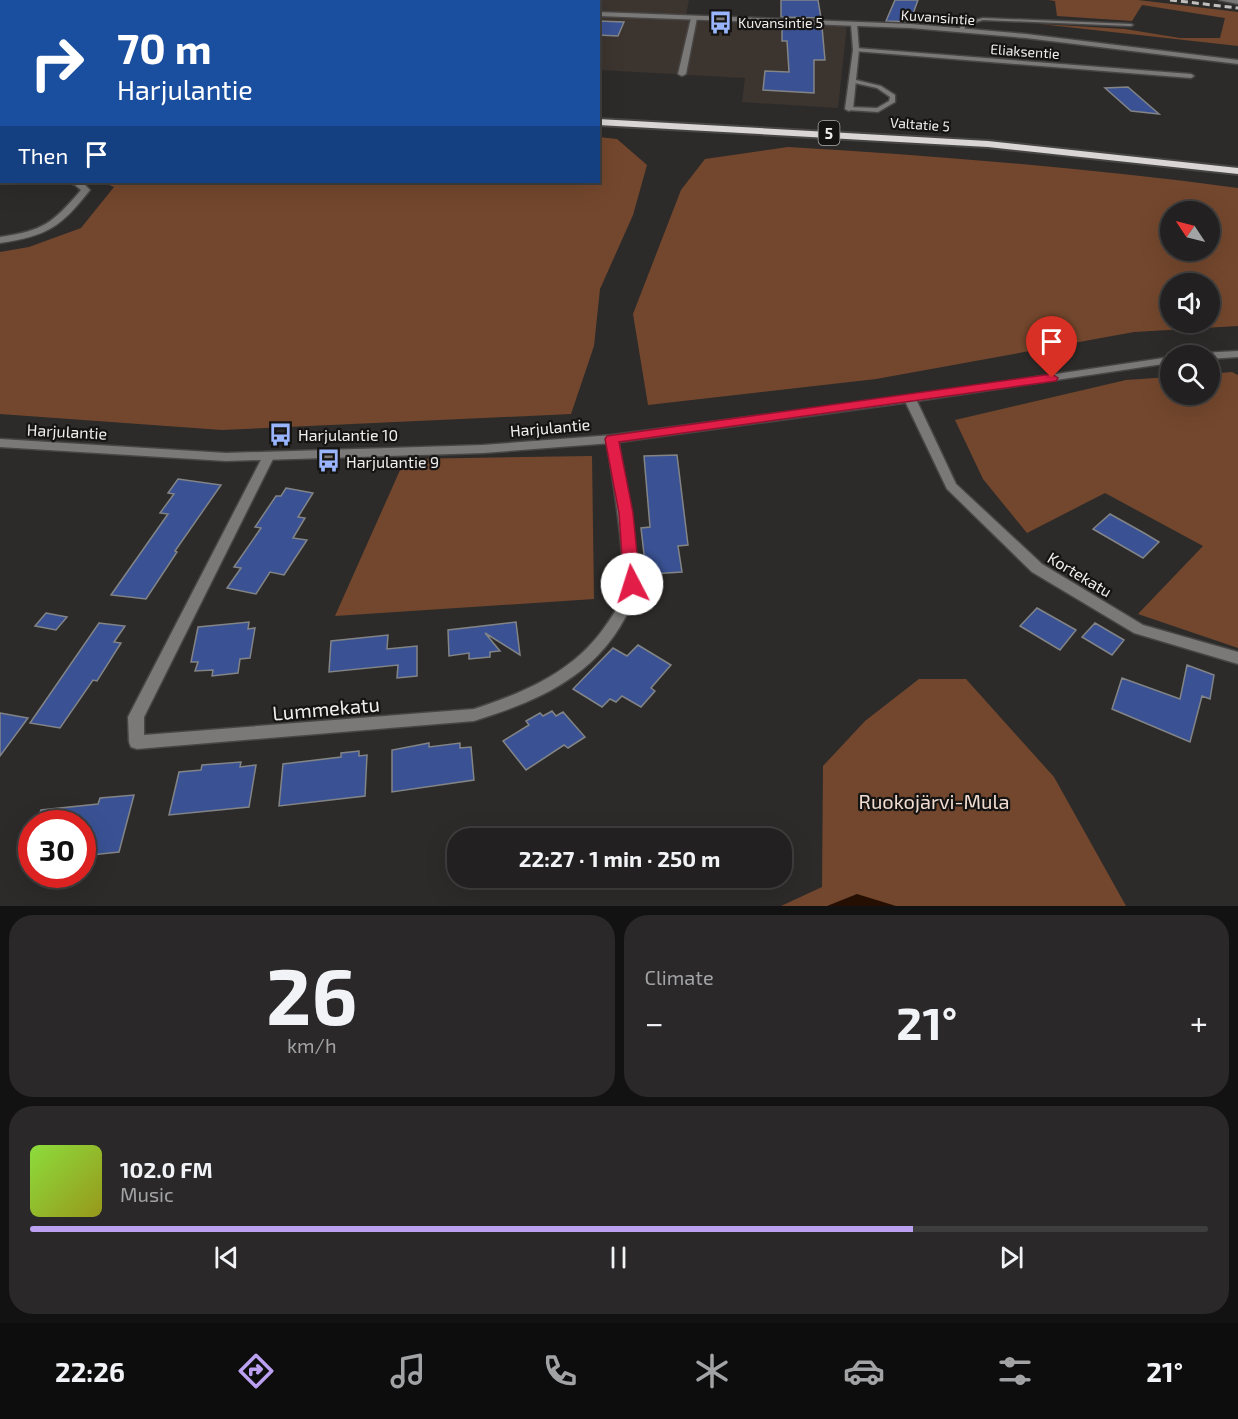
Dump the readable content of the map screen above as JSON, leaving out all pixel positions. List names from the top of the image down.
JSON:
{
  "streets": {
    "highway": ["Valtatie 5", "5"],
    "street": [
      "Kuvansintie",
      "Harjulantie",
      "Kortekatu",
      "Lummekatu"
    ],
    "lane": ["Eliaksentie"]
  },
  "crossings": [
    ["Harjulantie", "Kortekatu"],
    ["Harjulantie", "Lummekatu"]
  ],
  "parks": ["Ruokojärvi-Mula"],
  "places": {
    "bus stop": ["Kuvansintie 5", "Harjulantie 10", "Harjulantie 9"]
  },
  "north": "top left",
  "page": {
    "turn": ["70 m", "Harjulantie"],
    "then": "Then",
    "limit": "30",
    "trip": "22:27 · 1 min · 250 m",
    "tile": [
      ["26", "km/h"],
      "Climate"
    ],
    "heat": ["−", "21°", "+"],
    "song": ["102.0 FM", "Music"],
    "tabs": ["22:26", "21°"]
  }
}
